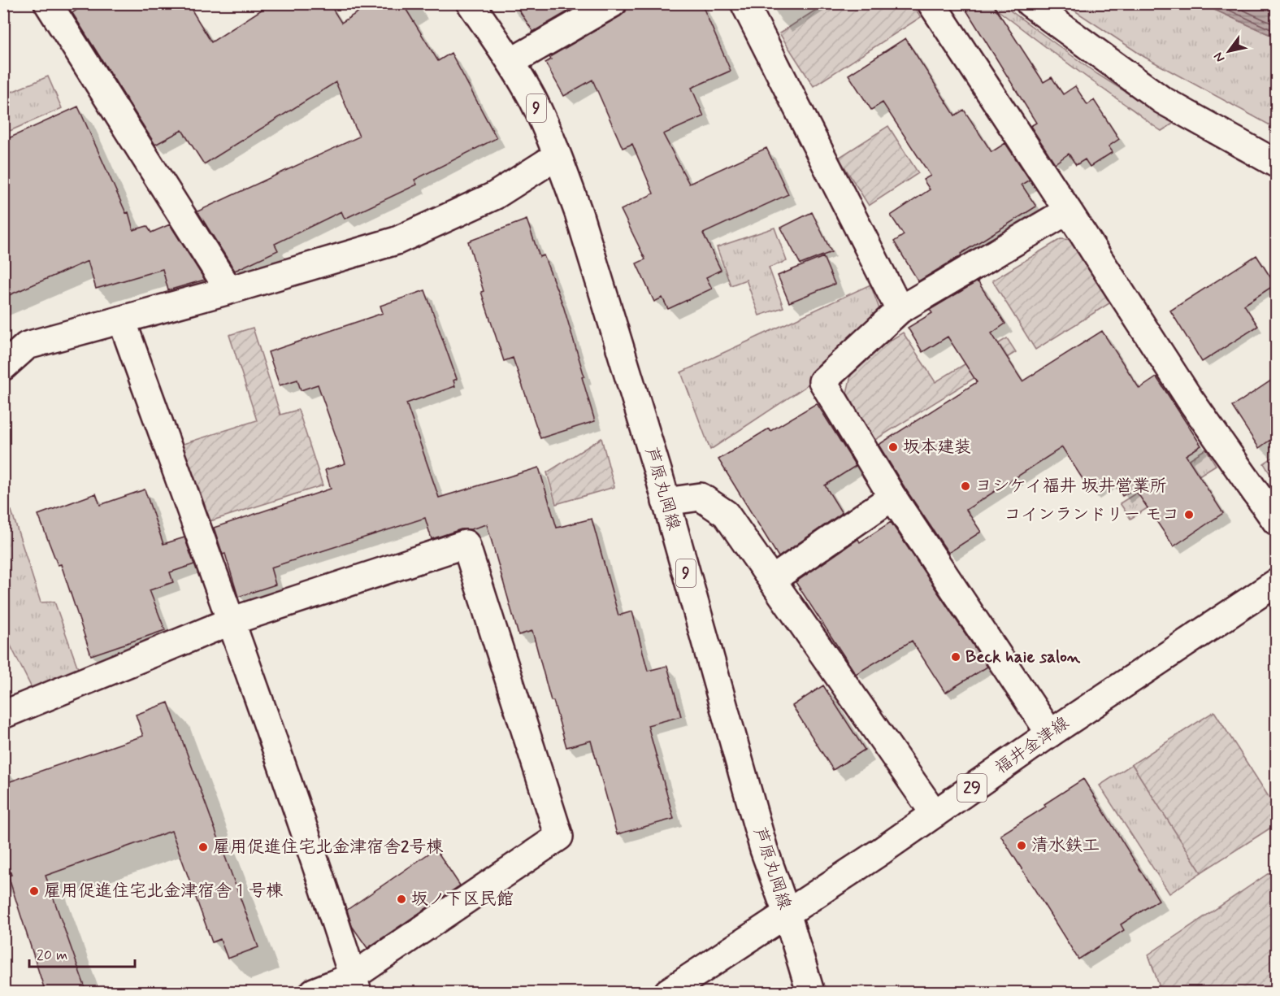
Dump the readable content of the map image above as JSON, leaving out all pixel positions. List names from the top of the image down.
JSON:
{
  "streets": {
    "street": [
      "9",
      "芦原丸岡線",
      "福井金津線",
      "29"
    ]
  },
  "crossings": [
    ["芦原丸岡線", "福井金津線"]
  ],
  "places": [
    "坂本建装",
    "ヨシケイ福井 坂井営業所",
    "コインランドリー モコ",
    "Beck haie salon",
    "清水鉄工",
    "雇用促進住宅北金津宿舎2号棟",
    "雇用促進住宅北金津宿舎１号棟",
    "坂ノ下区民館"
  ],
  "scale_bar": "20 m",
  "north": "bottom left"
}
